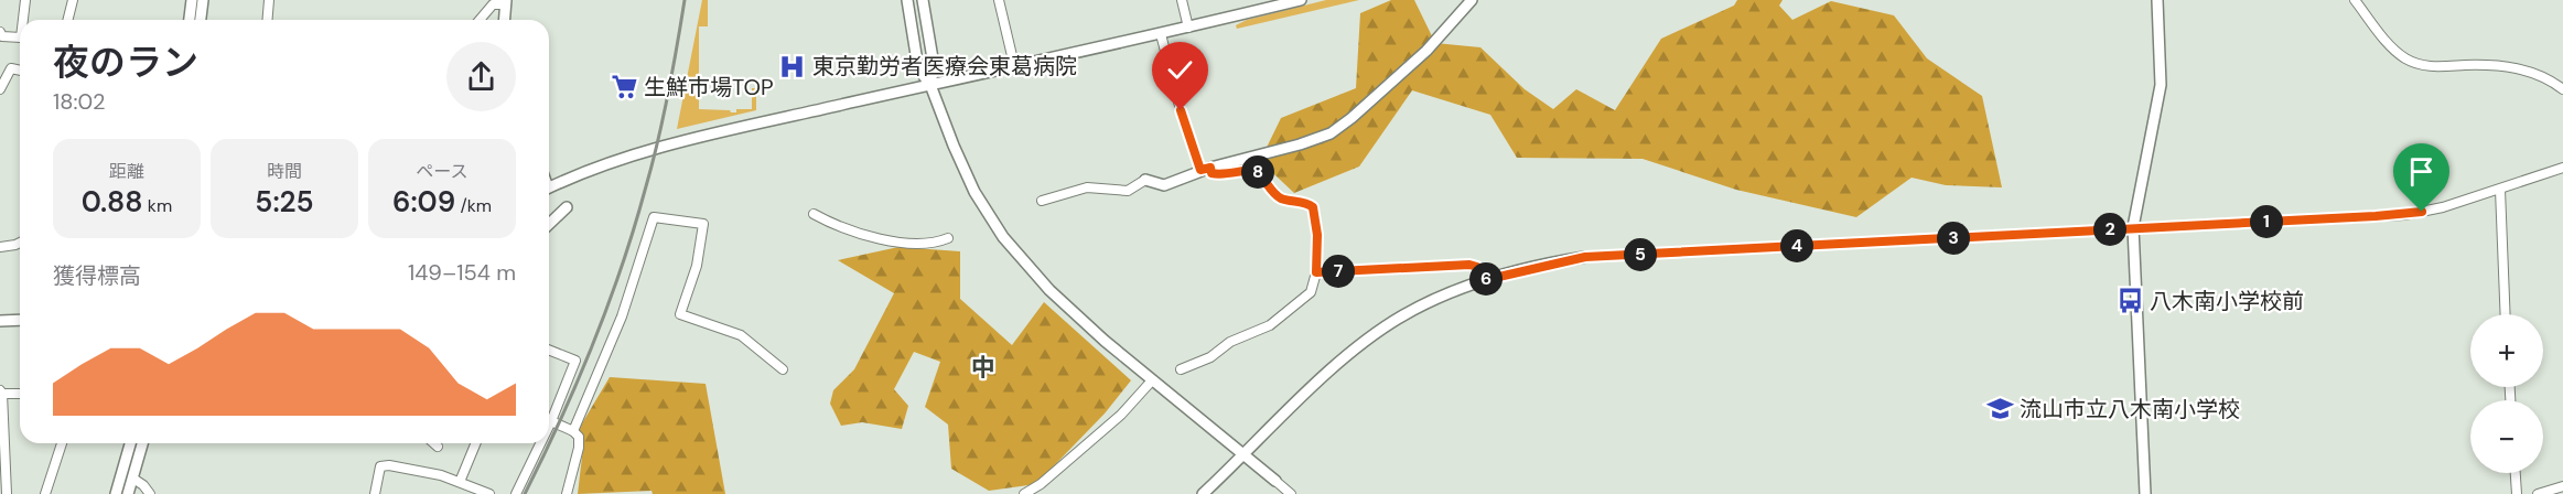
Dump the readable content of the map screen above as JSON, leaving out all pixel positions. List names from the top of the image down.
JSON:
{
  "districts": ["中"],
  "places": {
    "hospital": ["東京勤労者医療会東葛病院"],
    "supermarket": ["生鮮市場TOP"],
    "bus stop": ["八木南小学校前"],
    "school or university": ["流山市立八木南小学校"]
  },
  "page": {
    "heading": ["夜のラン", "18:02"],
    "stats": [
      ["距離", "0.88 km"],
      ["時間", "5:25"],
      ["ペース", "6:09 /km"]
    ],
    "pins": [
      "8",
      "1",
      "2",
      "3",
      "4",
      "5",
      "7",
      "6"
    ],
    "chart": ["獲得標高", "149–154 m"],
    "map_buttons": ["+", "−"]
  }
}
